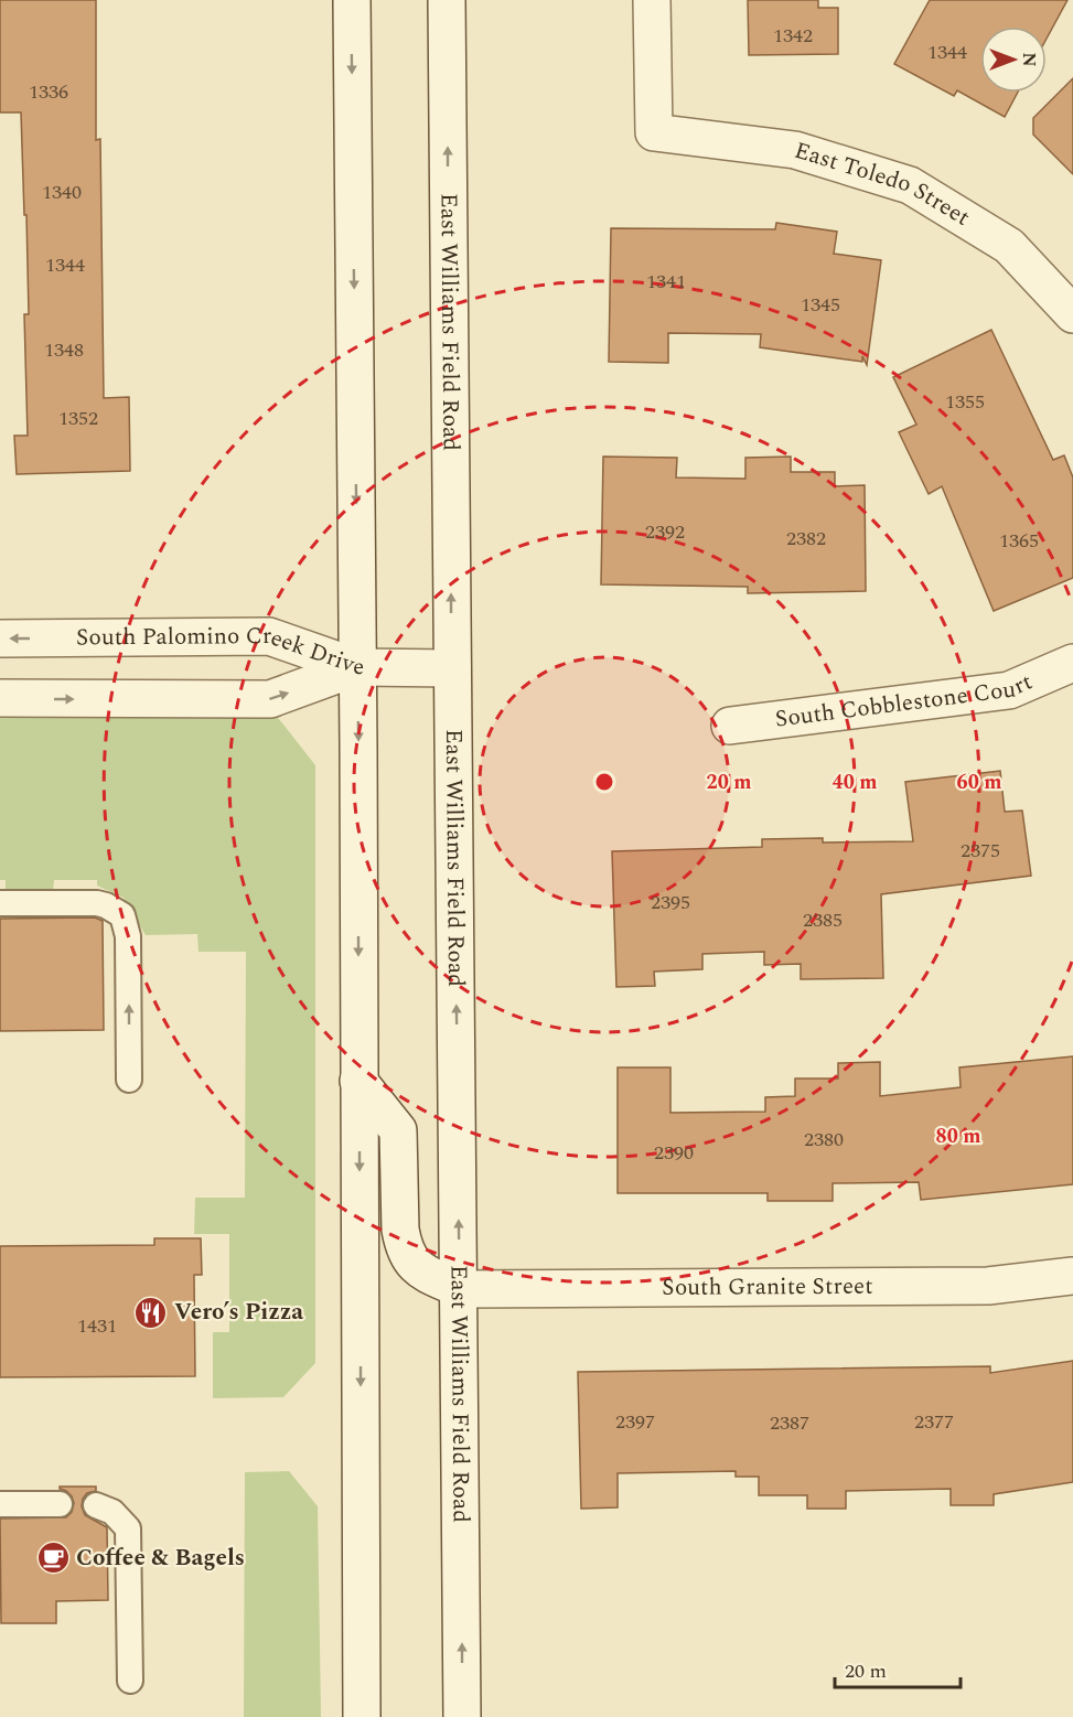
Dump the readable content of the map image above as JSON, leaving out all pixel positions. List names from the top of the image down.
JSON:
{
  "streets": {
    "main road": [
      "East Toledo Street",
      "East Williams Field Road",
      "South Palomino Creek Drive",
      "South Cobblestone Court",
      "South Granite Street"
    ]
  },
  "crossings": [
    ["East Williams Field Road", "South Granite Street"]
  ],
  "places": {
    "restaurant": ["Vero’s Pizza"],
    "cafe": ["Coffee & Bagels"]
  },
  "house_numbers": [
    "1342",
    "1344",
    "1336",
    "1340",
    "1344",
    "1341",
    "1345",
    "1348",
    "1355",
    "1352",
    "2392",
    "2382",
    "1365",
    "2375",
    "2395",
    "2385",
    "2380",
    "2390",
    "1431",
    "2397",
    "2377",
    "2387"
  ],
  "scale_bar": "20 m",
  "north": "right",
  "rings": [
    "20 m",
    "40 m",
    "60 m",
    "80 m"
  ]
}
